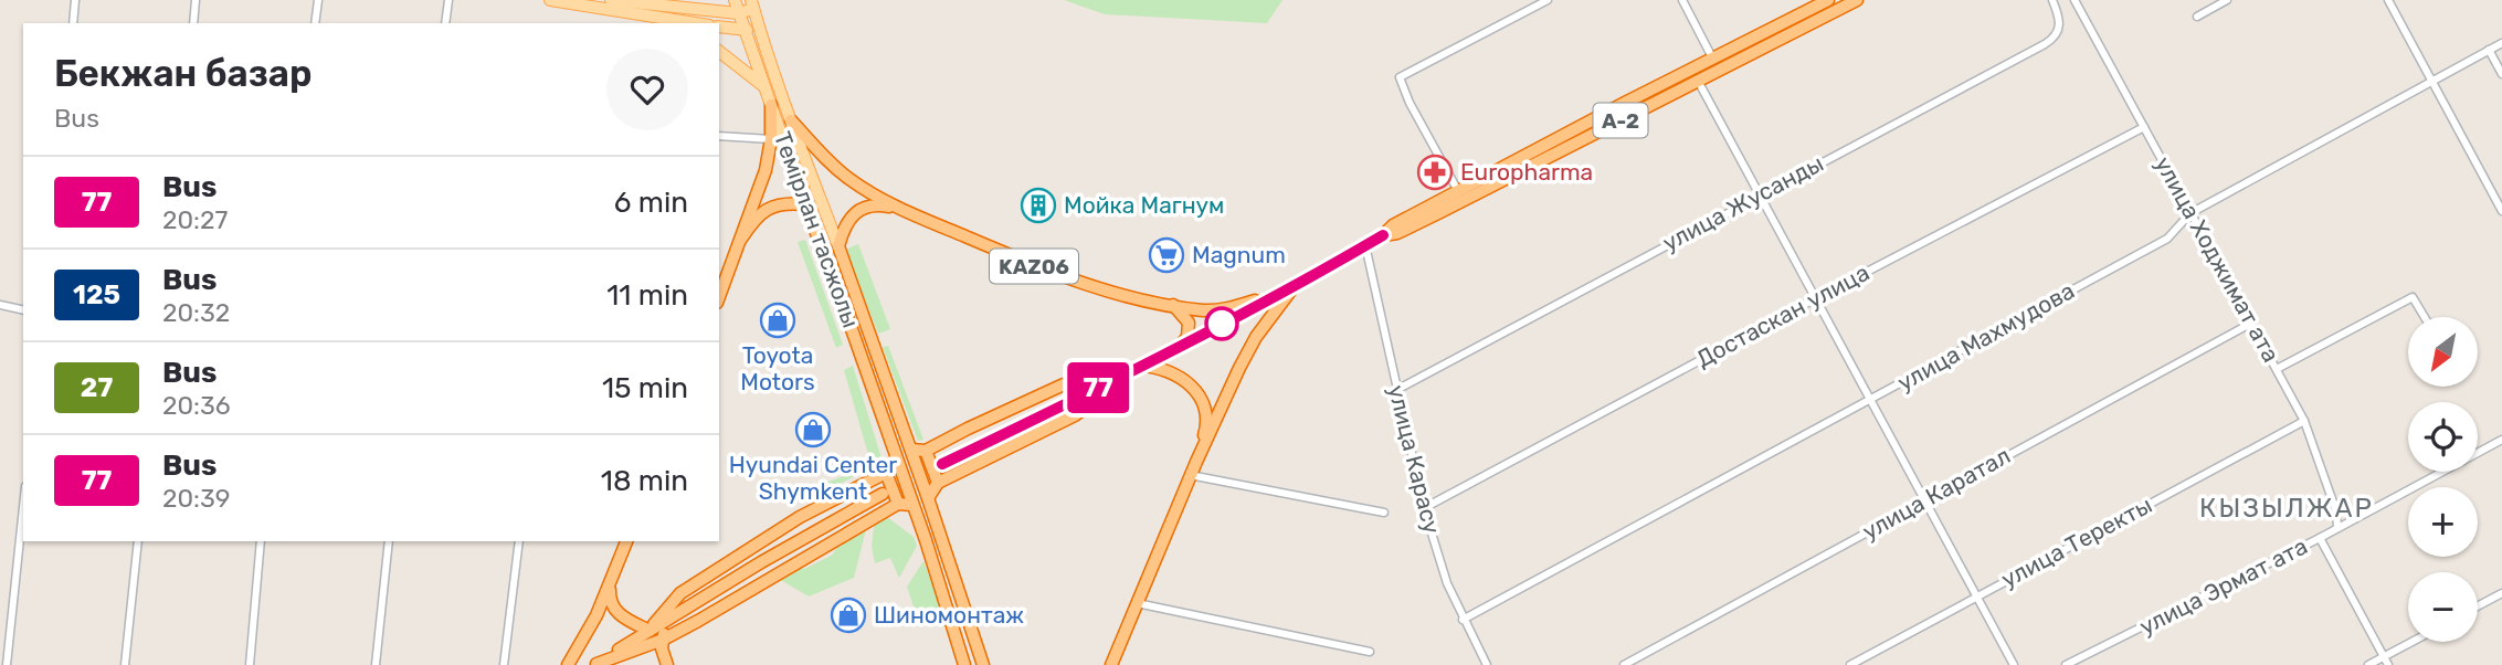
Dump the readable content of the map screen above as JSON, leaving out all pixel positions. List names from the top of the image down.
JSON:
{
  "streets": {
    "highway": ["A-2", "Темірлан тасжолы", "KАZ06"],
    "street": [
      "улица Жусанды",
      "улица Ходжимат ата",
      "Достаскан улица",
      "улица Махмудова",
      "улица Карасу",
      "улица Каратал",
      "улица Теректы",
      "улица Эрмат ата"
    ]
  },
  "crossings": [
    ["A-2", "улица Карасу"],
    ["улица Жусанды", "улица Карасу"],
    ["Темірлан тасжолы", "KАZ06"],
    ["улица Ходжимат ата", "Достаскан улица"],
    ["улица Ходжимат ата", "улица Махмудова"],
    ["улица Ходжимат ата", "улица Каратал"],
    ["улица Ходжимат ата", "улица Теректы"],
    ["улица Ходжимат ата", "улица Эрмат ата"],
    ["Достаскан улица", "улица Карасу"],
    ["улица Махмудова", "улица Карасу"]
  ],
  "districts": ["КЫЗЫЛЖАР"],
  "places": {
    "pharmacy": ["Europharma"],
    "building": ["Мойка Магнум"],
    "supermarket": ["Magnum"],
    "shop": ["Toyota Motors", "Hyundai Center Shymkent", "Шиномонтаж"]
  },
  "lines": ["bus line 77"],
  "north": "bottom left",
  "page": {
    "on_map": "77",
    "heading": ["Бекжан базар", "Bus"],
    "list": [
      {
        "mark": "77",
        "name": "Bus",
        "note": "20:27",
        "value": "6 min"
      },
      {
        "mark": "125",
        "name": "Bus",
        "note": "20:32",
        "value": "11 min"
      },
      {
        "mark": "27",
        "name": "Bus",
        "note": "20:36",
        "value": "15 min"
      },
      {
        "mark": "77",
        "name": "Bus",
        "note": "20:39",
        "value": "18 min"
      }
    ],
    "map_buttons": ["+", "−"]
  }
}
